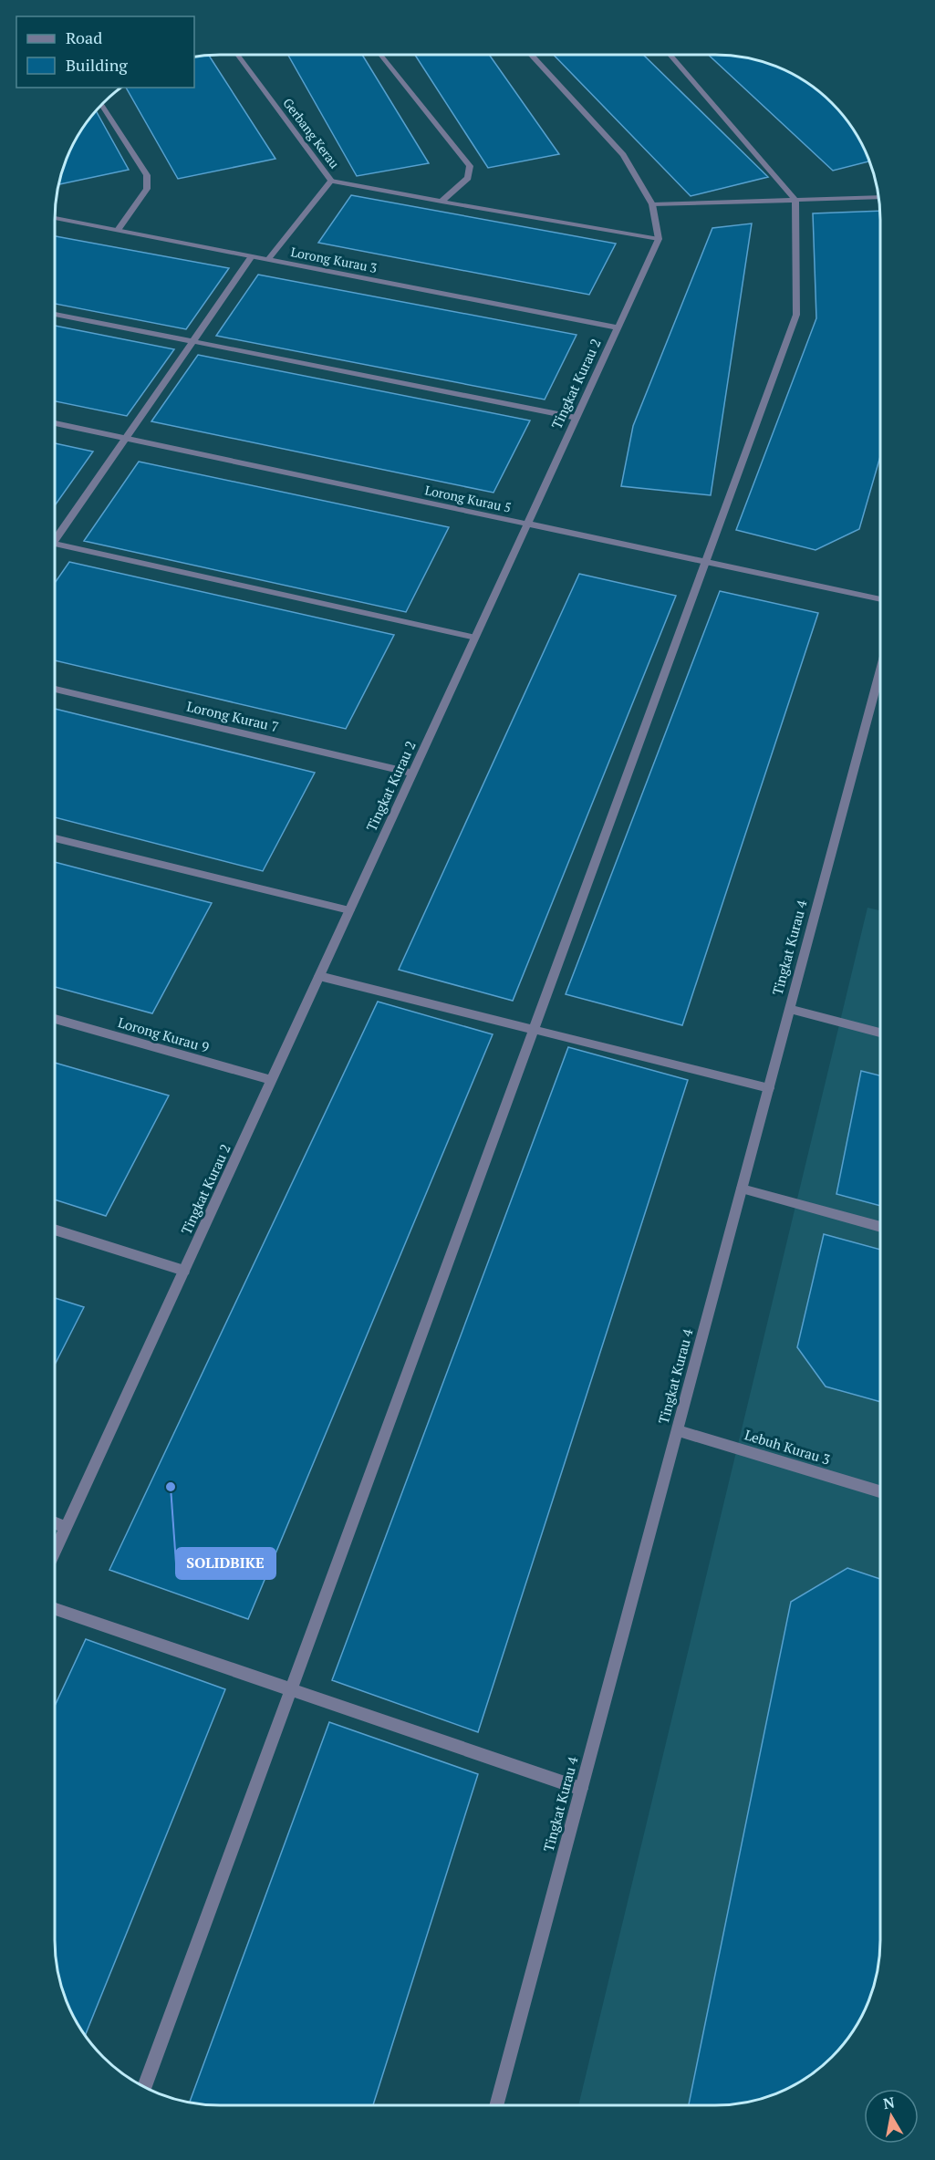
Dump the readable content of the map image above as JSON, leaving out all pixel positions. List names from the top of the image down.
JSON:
{
  "streets": {
    "street": [
      "Gerbang Kerau",
      "Lorong Kurau 3",
      "Tingkat Kurau 2",
      "Lorong Kurau 5",
      "Lorong Kurau 7",
      "Tingkat Kurau 4",
      "Lorong Kurau 9",
      "Lebuh Kurau 3"
    ]
  },
  "crossings": [
    ["Gerbang Kerau", "Lorong Kurau 3"],
    ["Lorong Kurau 3", "Tingkat Kurau 2"],
    ["Tingkat Kurau 2", "Lorong Kurau 5"],
    ["Tingkat Kurau 2", "Lorong Kurau 7"],
    ["Tingkat Kurau 2", "Lorong Kurau 9"],
    ["Tingkat Kurau 4", "Lebuh Kurau 3"]
  ],
  "places": ["SOLIDBIKE"],
  "legend": ["Road", "Building"],
  "north": "top"
}
